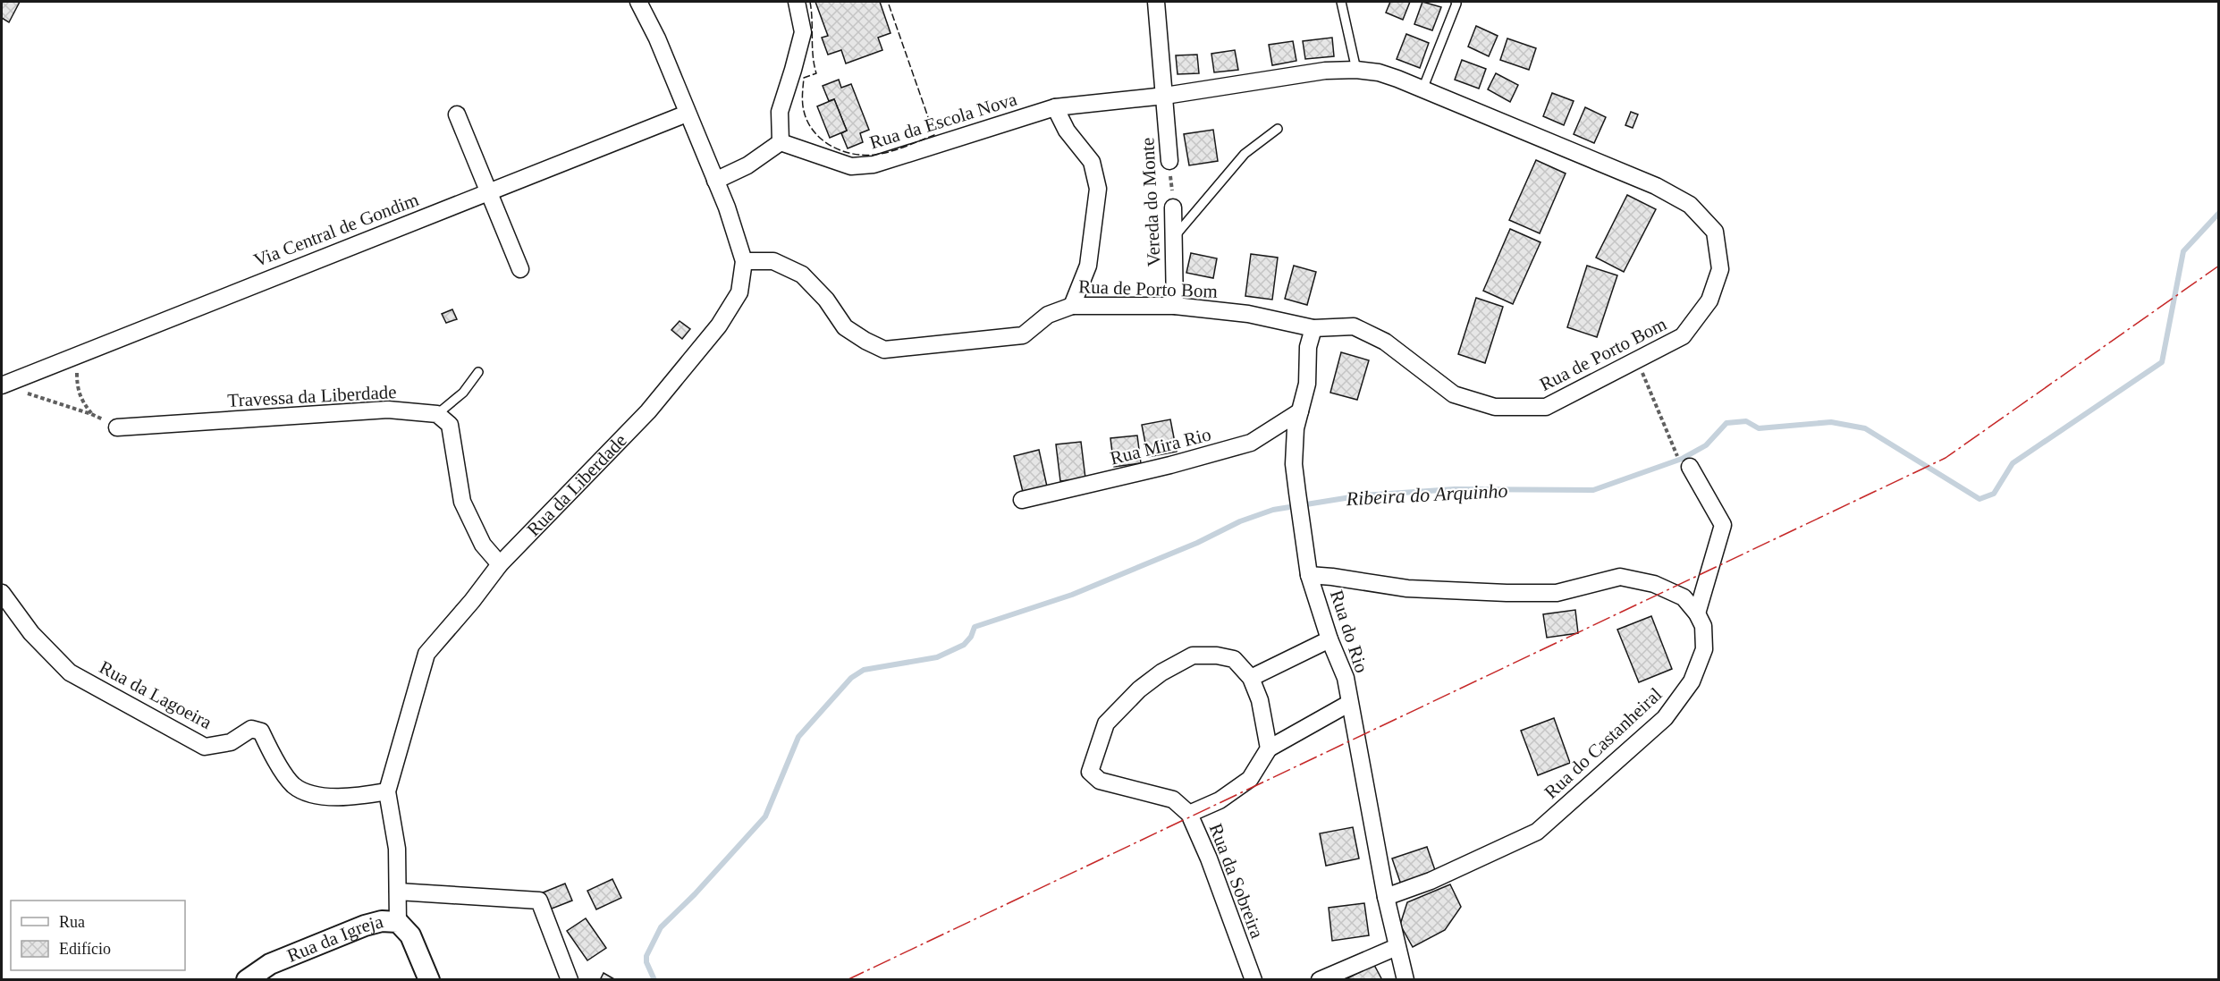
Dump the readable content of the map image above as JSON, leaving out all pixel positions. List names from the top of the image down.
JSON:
{
  "streets": {
    "street": [
      "Rua da Escola Nova",
      "Vereda do Monte",
      "Via Central de Gondim",
      "Rua de Porto Bom",
      "Travessa da Liberdade",
      "Rua Mira Rio",
      "Rua da Liberdade",
      "Rua do Rio",
      "Rua da Lagoeira",
      "Rua do Castanheiral",
      "Rua da Sobreira",
      "Rua da Igreja"
    ]
  },
  "crossings": [
    ["Rua da Escola Nova", "Vereda do Monte"],
    ["Rua da Escola Nova", "Rua de Porto Bom"],
    ["Vereda do Monte", "Rua de Porto Bom"],
    ["Via Central de Gondim", "Rua da Liberdade"],
    ["Rua de Porto Bom", "Rua da Liberdade"],
    ["Rua de Porto Bom", "Rua do Rio"],
    ["Rua Mira Rio", "Rua do Rio"],
    ["Rua da Liberdade", "Rua da Lagoeira"],
    ["Rua da Liberdade", "Rua da Igreja"],
    ["Rua do Rio", "Rua do Castanheiral"]
  ],
  "water": ["Ribeira do Arquinho"],
  "legend": ["Rua", "Edifício"]
}
